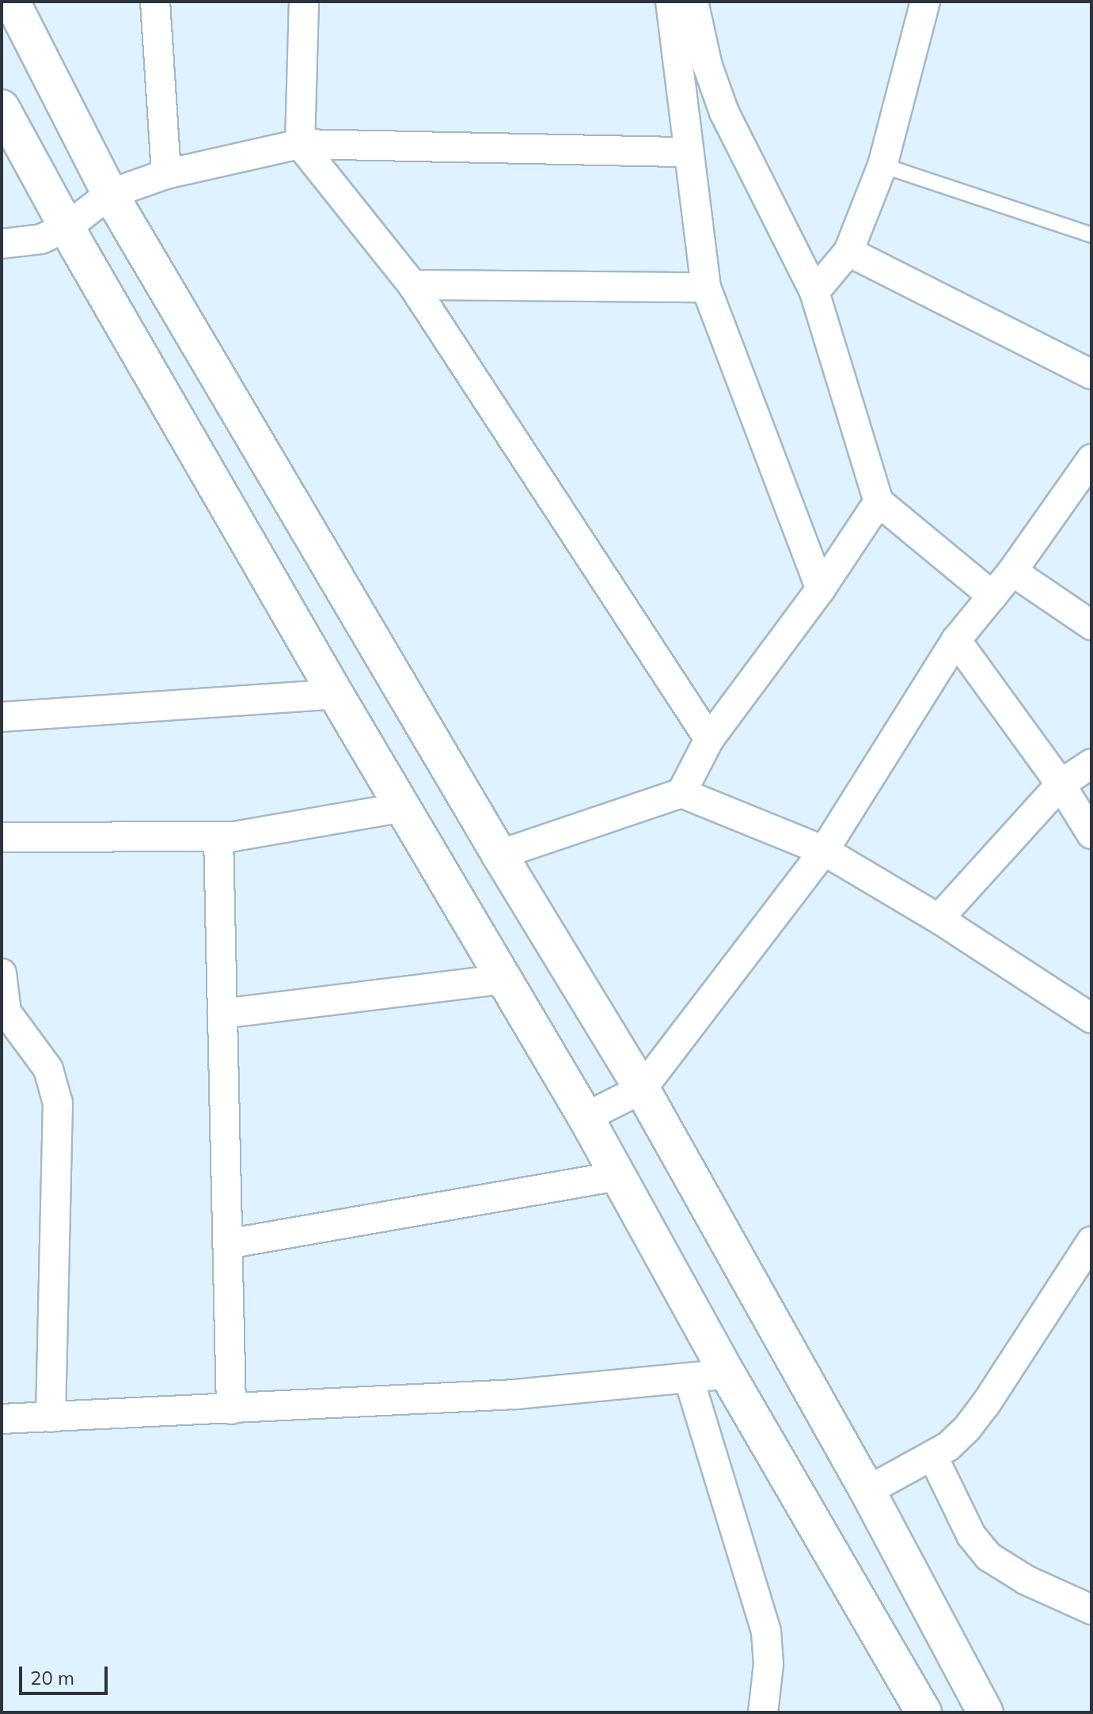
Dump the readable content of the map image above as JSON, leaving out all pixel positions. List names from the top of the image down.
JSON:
{
  "scale_bar": "20 m"
}
